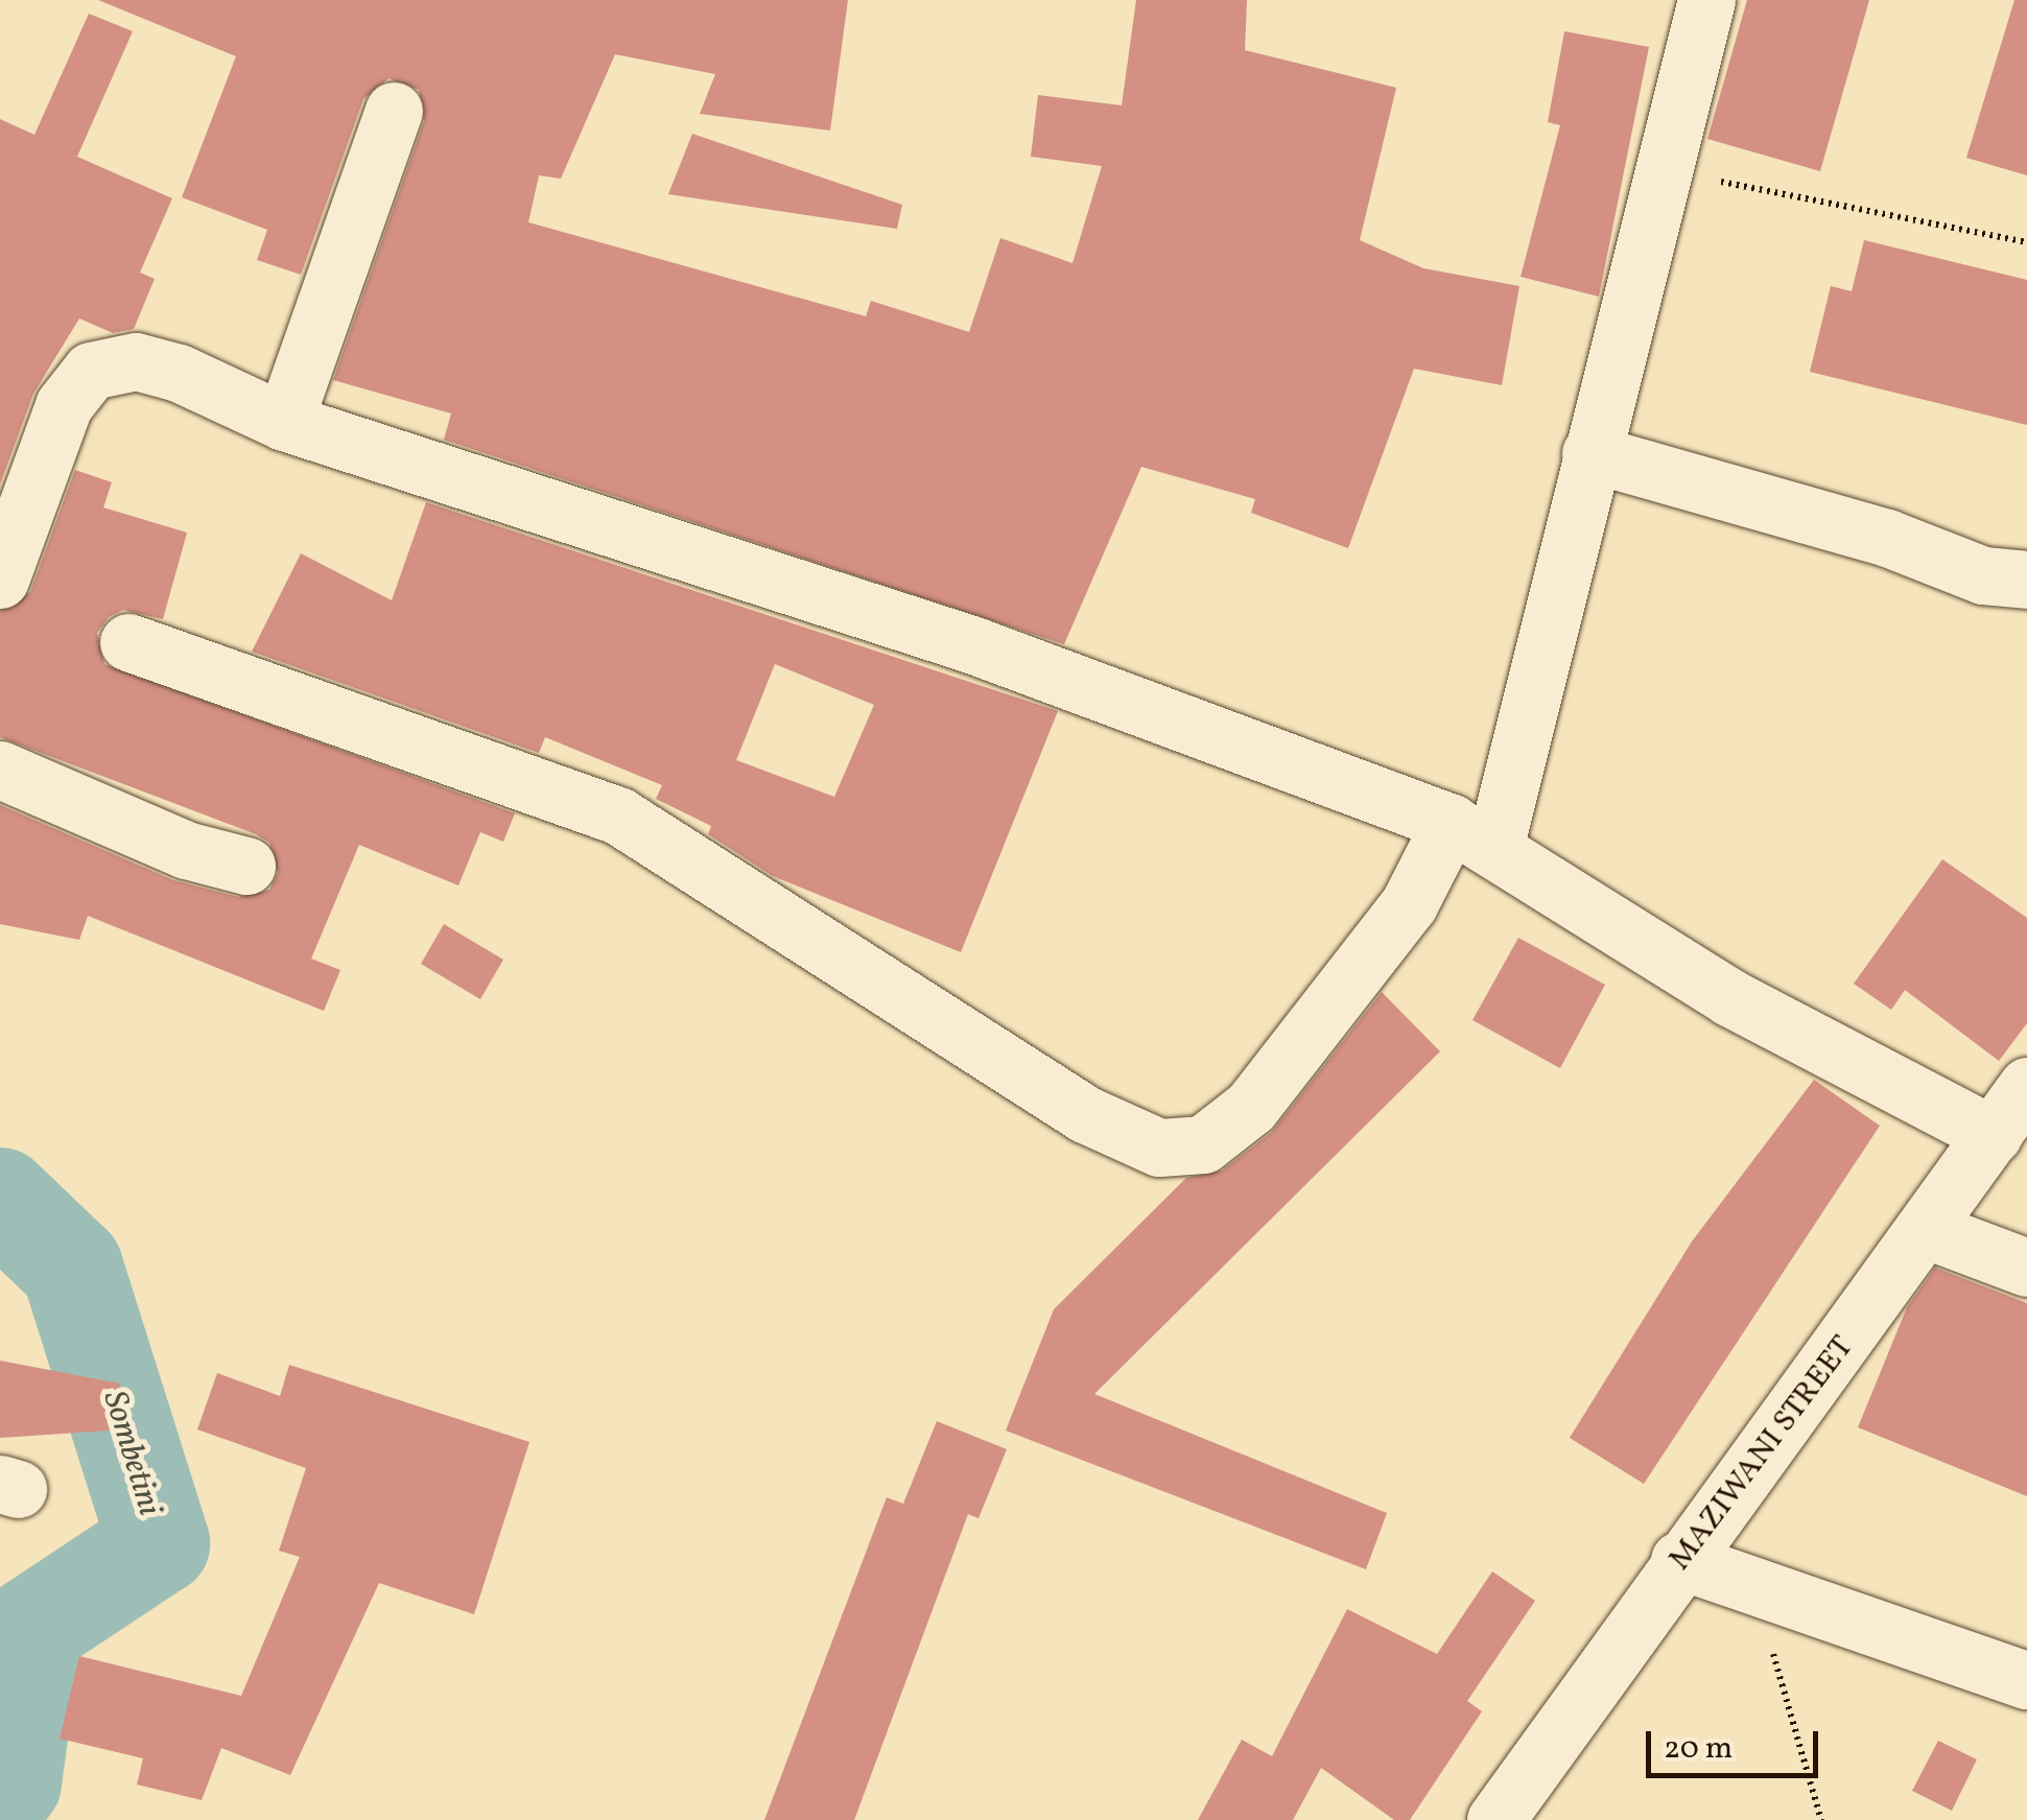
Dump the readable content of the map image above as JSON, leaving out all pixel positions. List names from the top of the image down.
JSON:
{
  "streets": {
    "street": ["MAZIWANI STREET"]
  },
  "water": ["Sombetini"],
  "scale_bar": "20 m"
}
